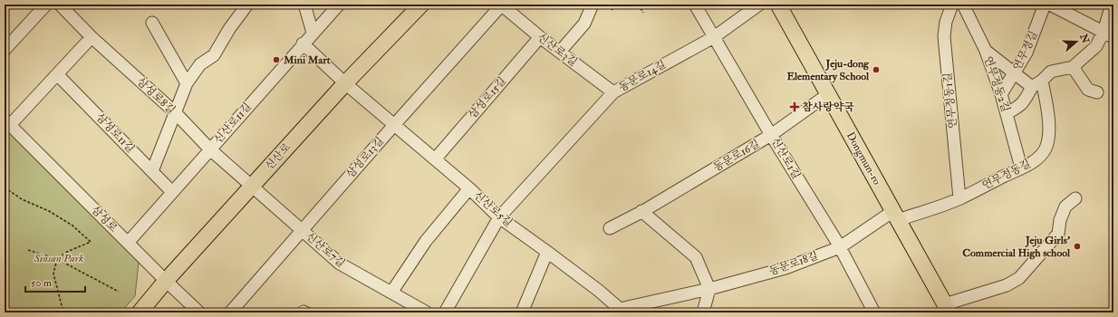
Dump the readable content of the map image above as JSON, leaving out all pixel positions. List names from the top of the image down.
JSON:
{
  "streets": {
    "main road": ["신산로", "Dongmun-ro"],
    "street": [
      "신산로3길",
      "연무정길",
      "동문로14길",
      "연무정동2길",
      "삼성로8길",
      "삼성로15길",
      "연무정동1길",
      "신산로11길",
      "삼성로11길",
      "동문로16길",
      "삼성로13길",
      "신산로1길",
      "연무정동길",
      "신산로5길",
      "삼성로",
      "신산로7길",
      "동문로18길"
    ]
  },
  "crossings": [
    ["신산로3길", "동문로14길"],
    ["신산로3길", "삼성로15길"],
    ["신산로3길", "삼성로13길"],
    ["연무정길", "연무정동2길"],
    ["동문로14길", "신산로1길"],
    ["동문로14길", "신산로5길"],
    ["연무정동2길", "연무정동길"],
    ["삼성로8길", "신산로11길"],
    ["삼성로8길", "신산로"],
    ["삼성로8길", "삼성로"],
    ["삼성로8길", "신산로7길"],
    ["삼성로15길", "신산로5길"],
    ["연무정동1길", "연무정동길"],
    ["신산로11길", "삼성로11길"],
    ["신산로11길", "신산로5길"],
    ["신산로11길", "삼성로"],
    ["삼성로11길", "삼성로"],
    ["동문로16길", "신산로1길"],
    ["동문로16길", "Dongmun-ro"],
    ["신산로", "신산로5길"],
    ["신산로", "삼성로"],
    ["신산로", "신산로7길"],
    ["삼성로13길", "신산로5길"],
    ["삼성로13길", "신산로7길"],
    ["신산로1길", "동문로18길"],
    ["Dongmun-ro", "연무정동길"],
    ["Dongmun-ro", "동문로18길"],
    ["연무정동길", "동문로18길"],
    ["신산로5길", "동문로18길"]
  ],
  "parks": ["Sinsan Park"],
  "places": {
    "other": ["Mini Mart", "Jeju-dong Elementary School", "Jeju Girls’ Commercial High school"],
    "health": ["참사랑약국"]
  },
  "scale_bar": "50 m",
  "north": "right"
}
